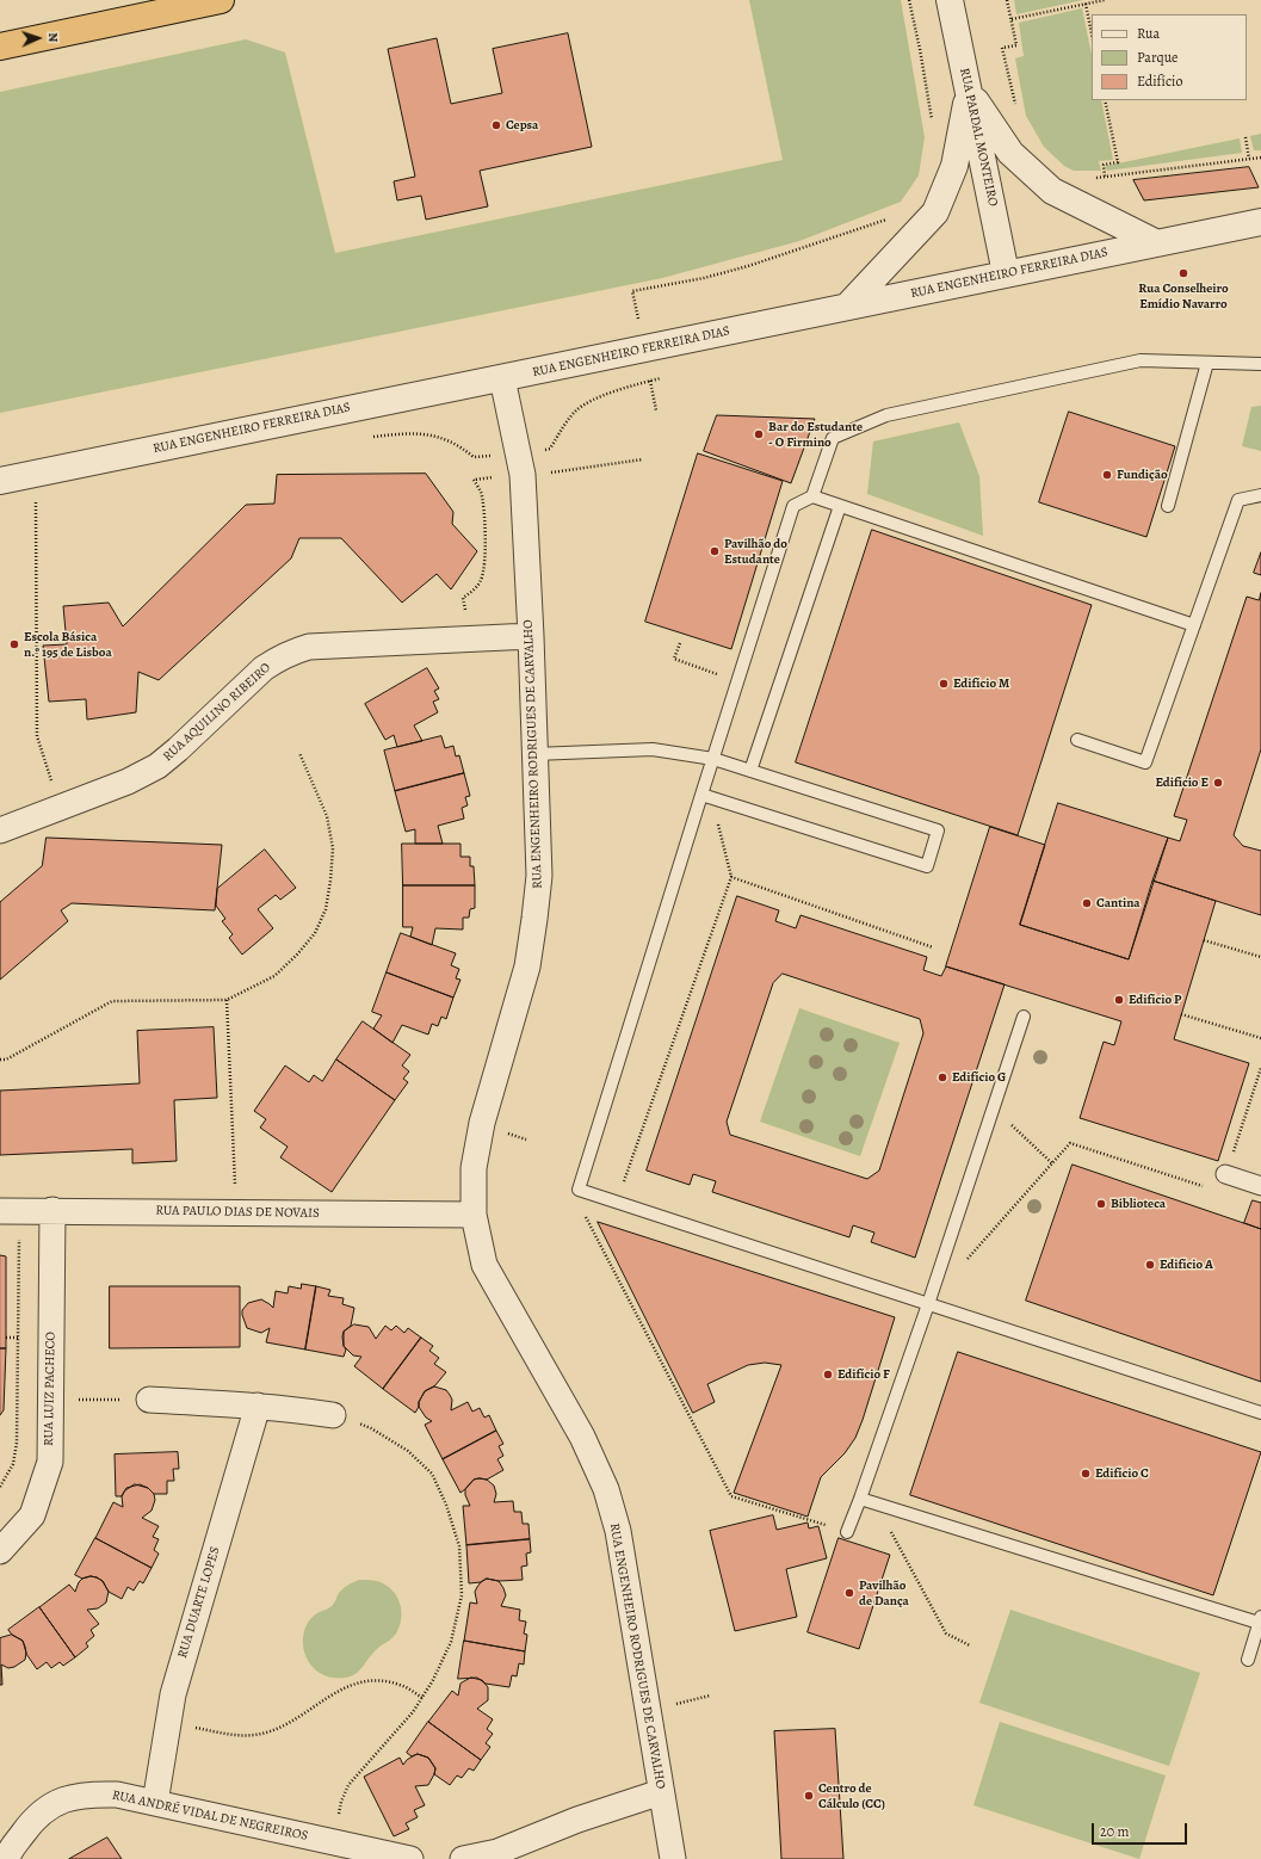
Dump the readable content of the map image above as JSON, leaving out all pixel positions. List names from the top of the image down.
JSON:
{
  "streets": {
    "street": [
      "RUA PARDAL MONTEIRO",
      "RUA ENGENHEIRO FERREIRA DIAS",
      "RUA AQUILINO RIBEIRO",
      "RUA ENGENHEIRO RODRIGUES DE CARVALHO",
      "RUA PAULO DIAS DE NOVAIS",
      "RUA LUIZ PACHECO",
      "RUA DUARTE LOPES",
      "RUA ANDRÉ VIDAL DE NEGREIROS"
    ]
  },
  "crossings": [
    ["RUA PARDAL MONTEIRO", "RUA ENGENHEIRO FERREIRA DIAS"],
    ["RUA ENGENHEIRO FERREIRA DIAS", "RUA ENGENHEIRO RODRIGUES DE CARVALHO"],
    ["RUA AQUILINO RIBEIRO", "RUA ENGENHEIRO RODRIGUES DE CARVALHO"],
    ["RUA ENGENHEIRO RODRIGUES DE CARVALHO", "RUA PAULO DIAS DE NOVAIS"],
    ["RUA PAULO DIAS DE NOVAIS", "RUA LUIZ PACHECO"],
    ["RUA DUARTE LOPES", "RUA ANDRÉ VIDAL DE NEGREIROS"]
  ],
  "places": [
    "Cepsa",
    "Rua Conselheiro Emídio Navarro",
    "Bar do Estudante - O Firmino",
    "Fundição",
    "Pavilhão do Estudante",
    "Escola Básica n.º 195 de Lisboa",
    "Edifício M",
    "Edifício E",
    "Cantina",
    "Edifício P",
    "Edifício G",
    "Biblioteca",
    "Edifício A",
    "Edifício F",
    "Edifício C",
    "Pavilhão de Dança",
    "Centro de Cálculo (CC)"
  ],
  "legend": ["Rua", "Parque", "Edifício"],
  "scale_bar": "20 m",
  "north": "right"
}
